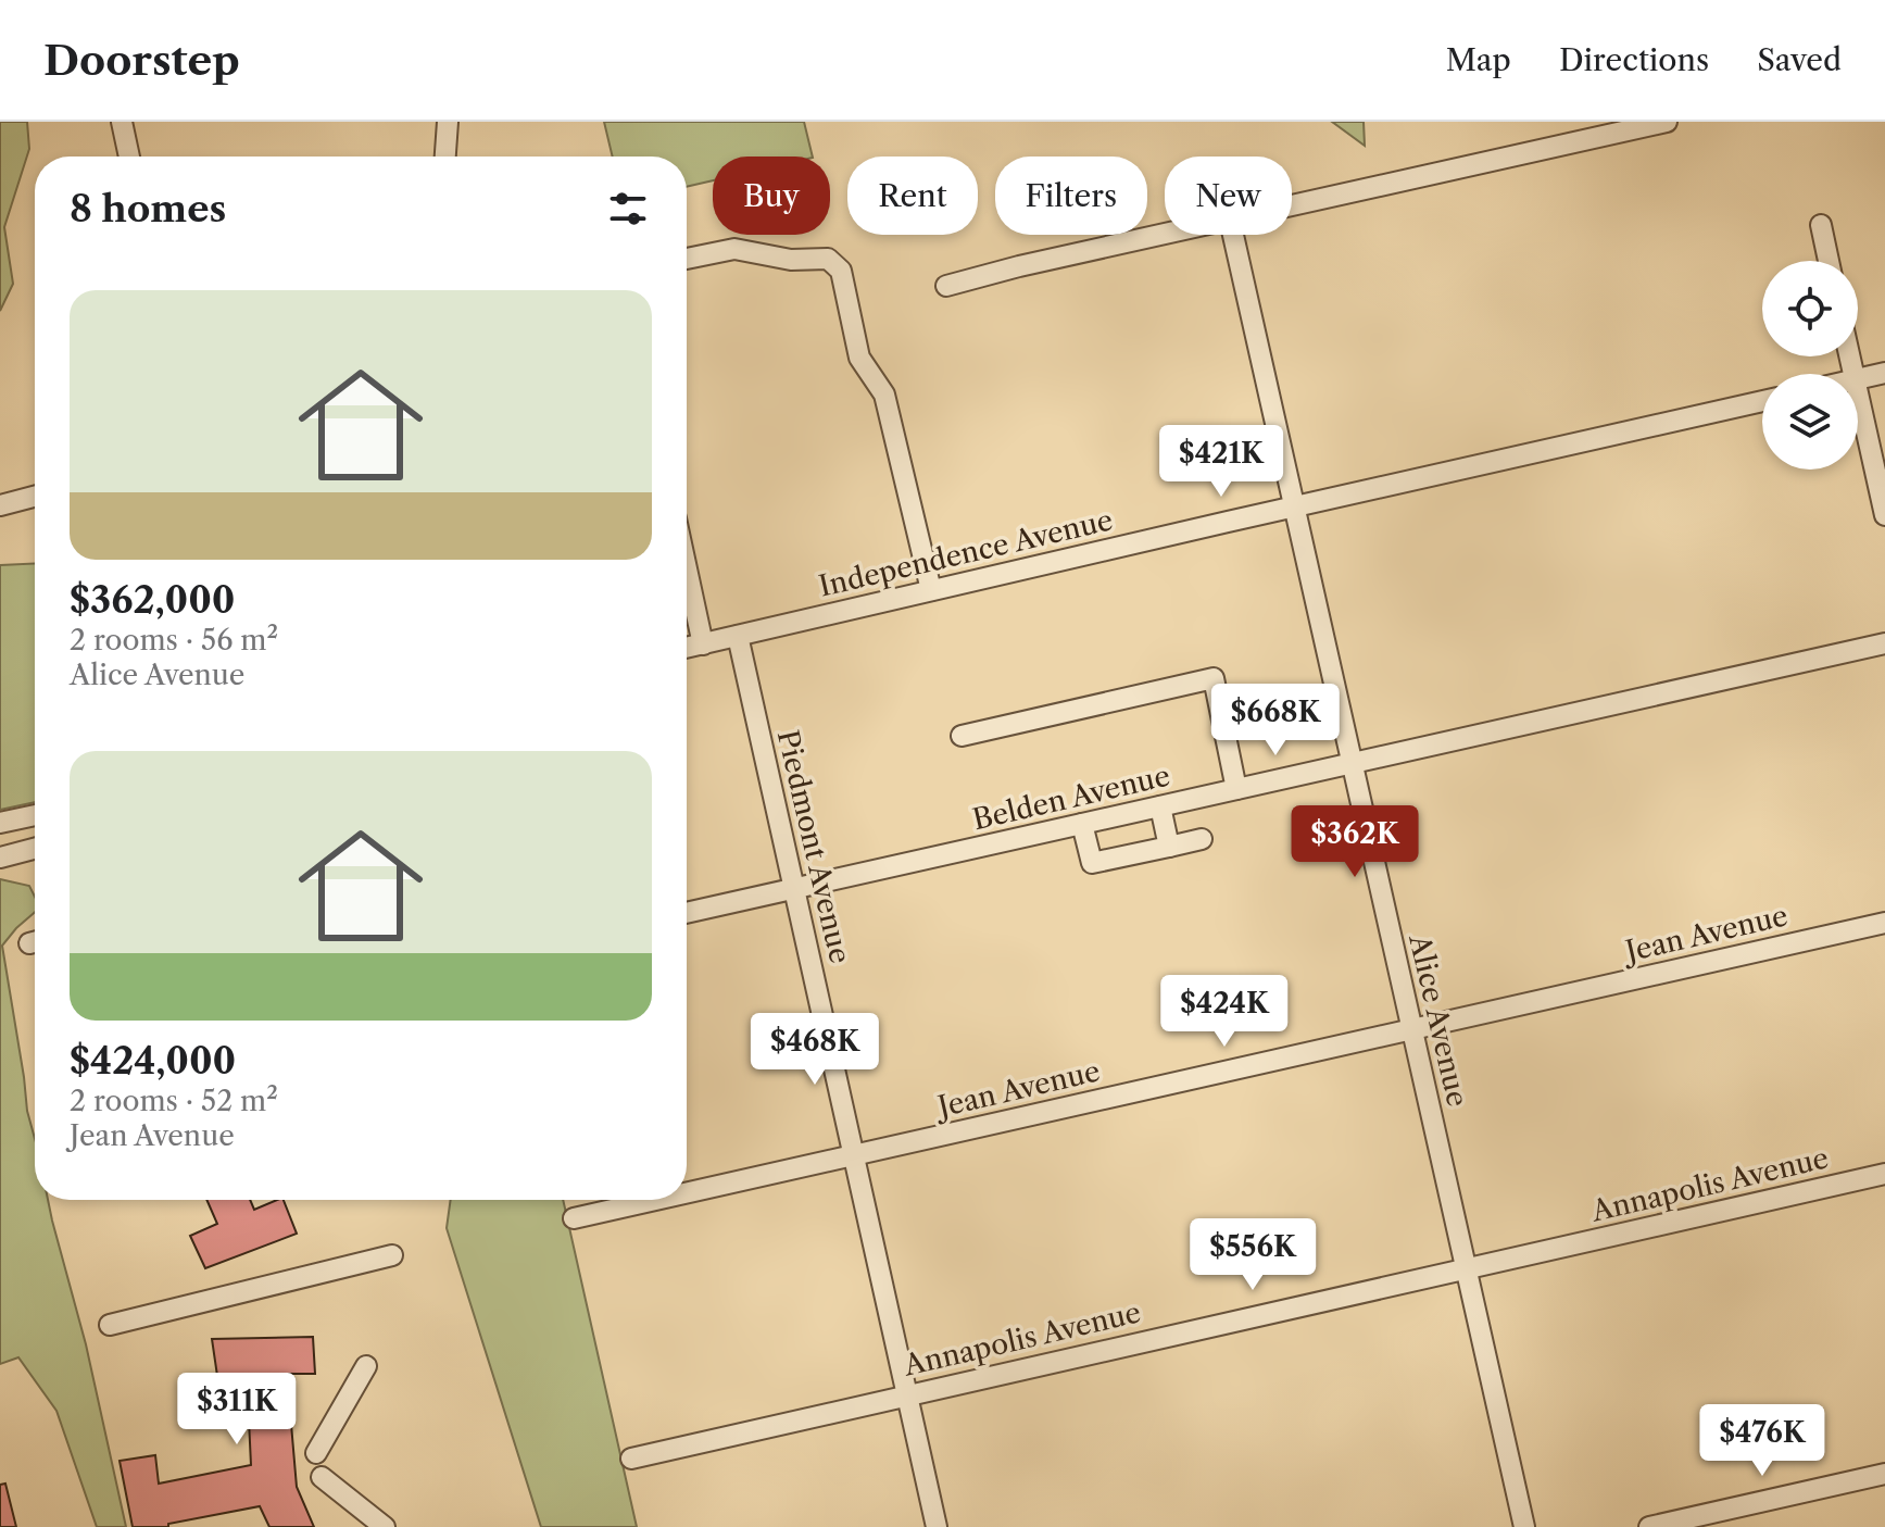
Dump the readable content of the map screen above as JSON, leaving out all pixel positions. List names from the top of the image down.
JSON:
{
  "streets": {
    "street": [
      "Independence Avenue",
      "Belden Avenue",
      "Piedmont Avenue",
      "Jean Avenue",
      "Alice Avenue",
      "Annapolis Avenue"
    ]
  },
  "crossings": [
    ["Independence Avenue", "Piedmont Avenue"],
    ["Independence Avenue", "Alice Avenue"],
    ["Belden Avenue", "Piedmont Avenue"],
    ["Belden Avenue", "Alice Avenue"],
    ["Piedmont Avenue", "Jean Avenue"],
    ["Piedmont Avenue", "Annapolis Avenue"],
    ["Jean Avenue", "Alice Avenue"],
    ["Alice Avenue", "Annapolis Avenue"]
  ],
  "page": {
    "header": "Doorstep",
    "nav": ["Map", "Directions", "Saved"],
    "chip": [
      "Buy",
      "Rent",
      "Filters",
      "New"
    ],
    "heading": "8 homes",
    "list": [
      {
        "name": "$362,000",
        "note": "2 rooms · 56 m² · Alice Avenue"
      },
      {
        "name": "$424,000",
        "note": "2 rooms · 52 m² · Jean Avenue"
      }
    ],
    "price": [
      "$421K",
      "$668K",
      "$362K",
      "$424K",
      "$468K",
      "$556K",
      "$311K",
      "$476K"
    ]
  }
}
